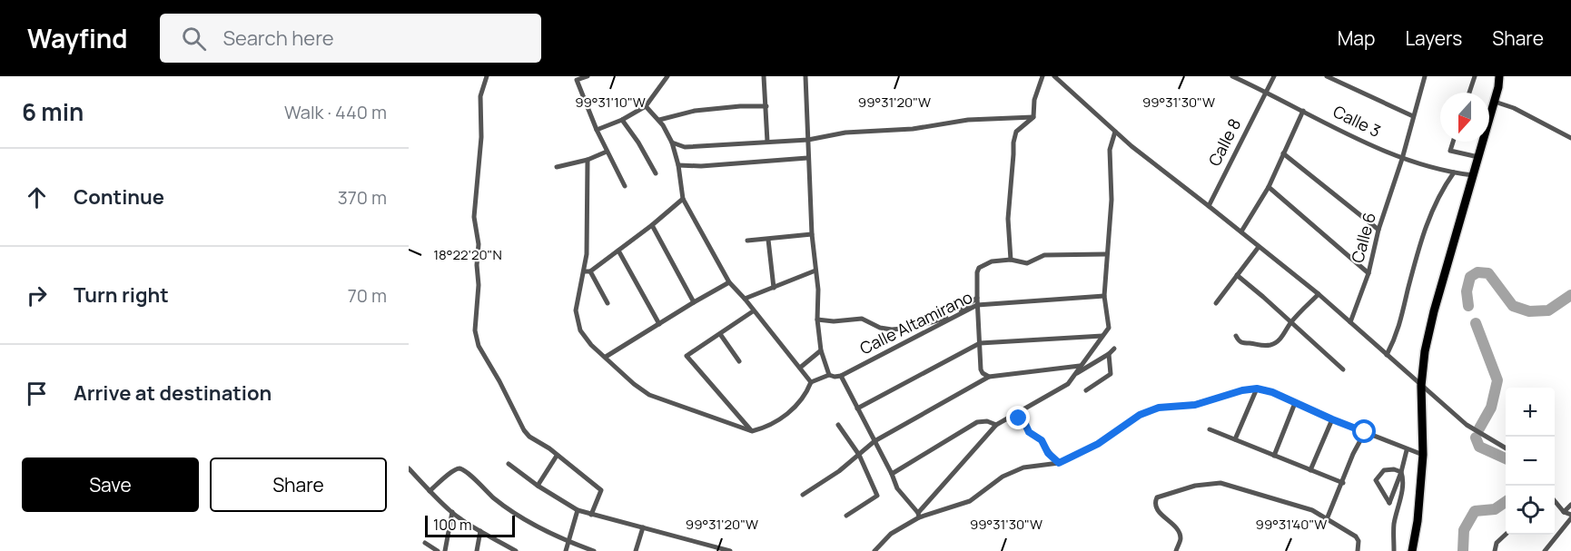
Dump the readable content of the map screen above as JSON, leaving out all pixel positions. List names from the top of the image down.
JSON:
{
  "streets": {
    "street": [
      "Calle 3",
      "Calle 8",
      "Calle 6",
      "Calle Altamirano"
    ]
  },
  "crossings": [
    ["Calle 3", "Calle 8"],
    ["Calle 3", "Calle 6"]
  ],
  "scale_bar": "100 m",
  "north": "bottom",
  "page": {
    "header": "Wayfind",
    "search": "Search here",
    "nav": ["Map", "Layers", "Share"],
    "heading": ["6 min", "Walk · 440 m"],
    "list": [
      ["Continue", "370 m"],
      ["Turn right", "70 m"],
      "Arrive at destination"
    ],
    "map_buttons": ["+", "−"],
    "buttons": ["Save", "Share"],
    "scale": "100 m"
  },
  "coordinates": [
    "99°31'10\"W",
    "99°31'20\"W",
    "99°31'30\"W",
    "18°22'20\"N",
    "99°31'40\"W"
  ]
}
